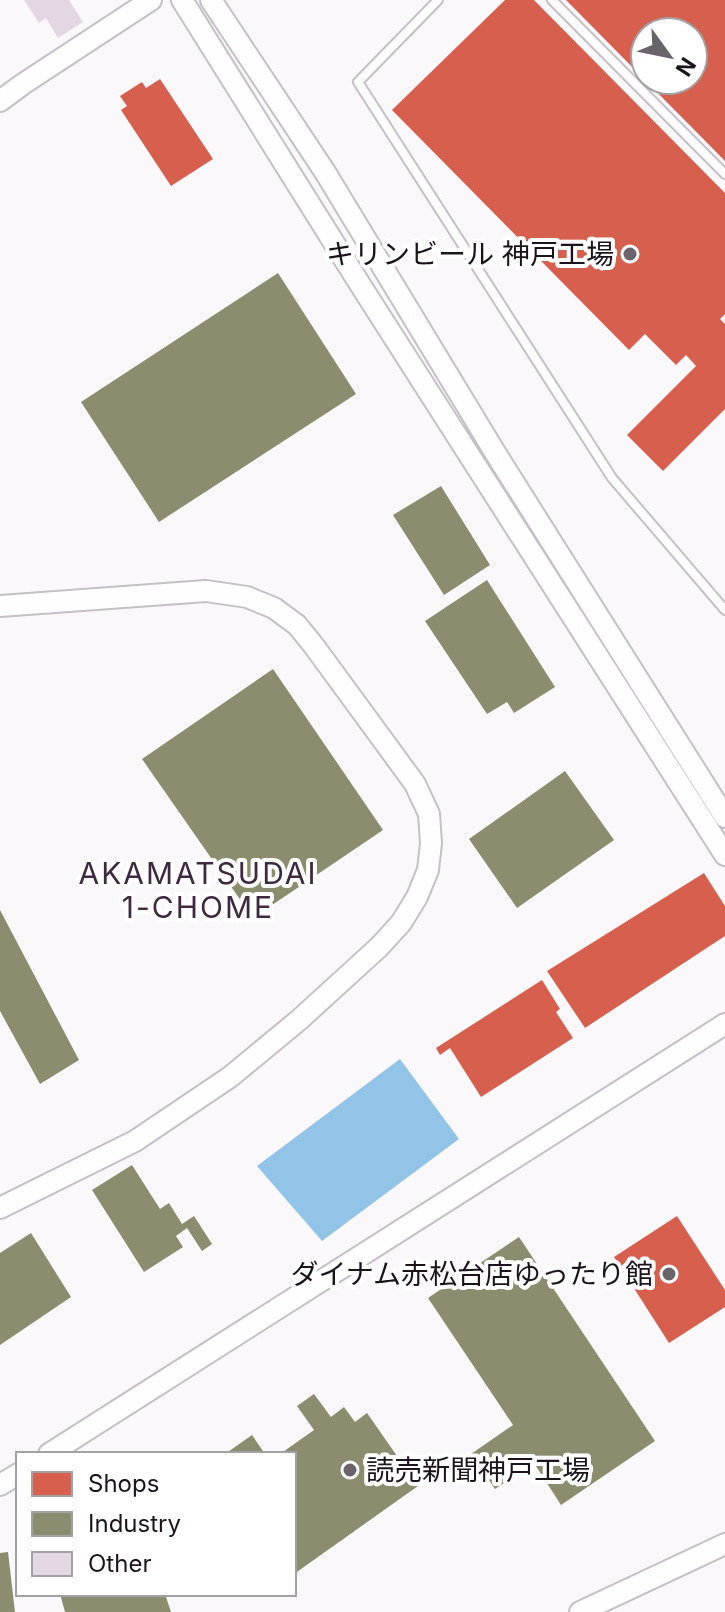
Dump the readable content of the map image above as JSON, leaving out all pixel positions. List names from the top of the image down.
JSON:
{
  "districts": ["AKAMATSUDAI 1-CHOME"],
  "places": ["キリンビール 神戸工場", "ダイナム赤松台店ゆったり館", "読売新聞神戸工場"],
  "legend": ["Shops", "Industry", "Other"],
  "north": "bottom right"
}
